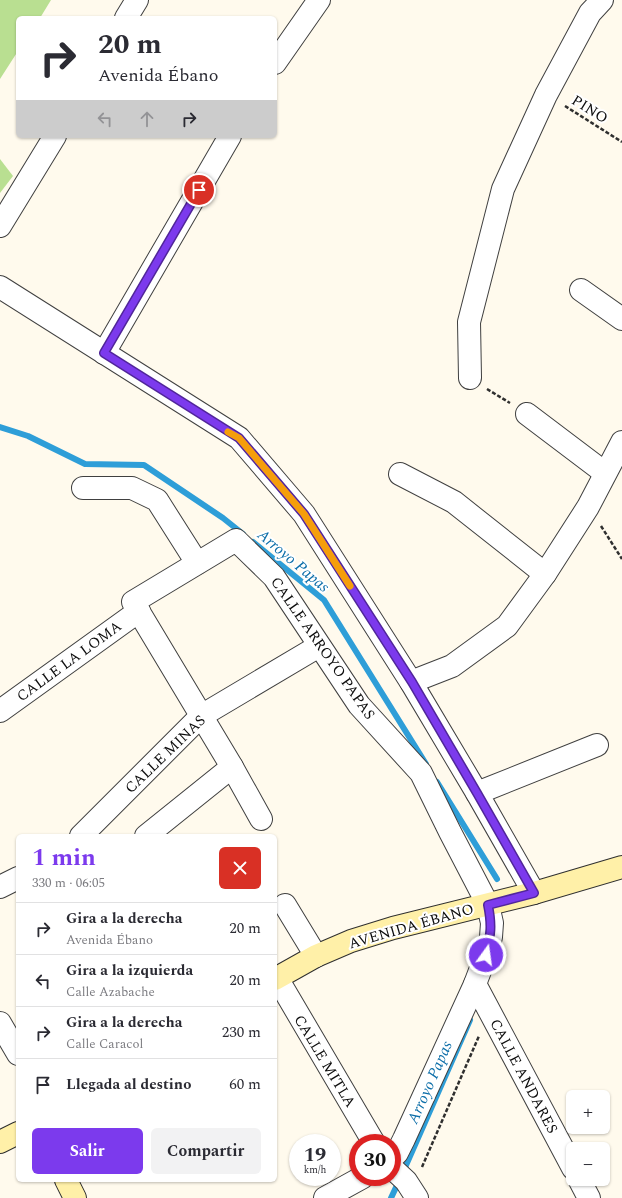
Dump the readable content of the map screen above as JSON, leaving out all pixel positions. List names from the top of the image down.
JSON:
{
  "streets": {
    "main road": ["AVENIDA ÉBANO"],
    "street": [
      "CALLE ARROYO PAPAS",
      "CALLE LA LOMA",
      "CALLE MINAS",
      "CALLE MITLA",
      "CALLE ANDARES"
    ],
    "path": ["PINO"]
  },
  "crossings": [
    ["CALLE ARROYO PAPAS", "CALLE LA LOMA"],
    ["CALLE ARROYO PAPAS", "CALLE MINAS"],
    ["CALLE ARROYO PAPAS", "AVENIDA ÉBANO"],
    ["CALLE ARROYO PAPAS", "CALLE ANDARES"]
  ],
  "water": ["Arroyo Papas"],
  "page": {
    "turn": ["20 m", "Avenida Ébano"],
    "heading": ["1 min", "330 m · 06:05"],
    "list": [
      {
        "name": "Gira a la derecha",
        "note": "Avenida Ébano",
        "value": "20 m"
      },
      {
        "name": "Gira a la izquierda",
        "note": "Calle Azabache",
        "value": "20 m"
      },
      {
        "name": "Gira a la derecha",
        "note": "Calle Caracol",
        "value": "230 m"
      },
      {
        "name": "Llegada al destino",
        "value": "60 m"
      }
    ],
    "map_buttons": ["+", "−"],
    "buttons": ["Salir", "Compartir"],
    "speed": "19 km/h",
    "limit": "30"
  }
}
